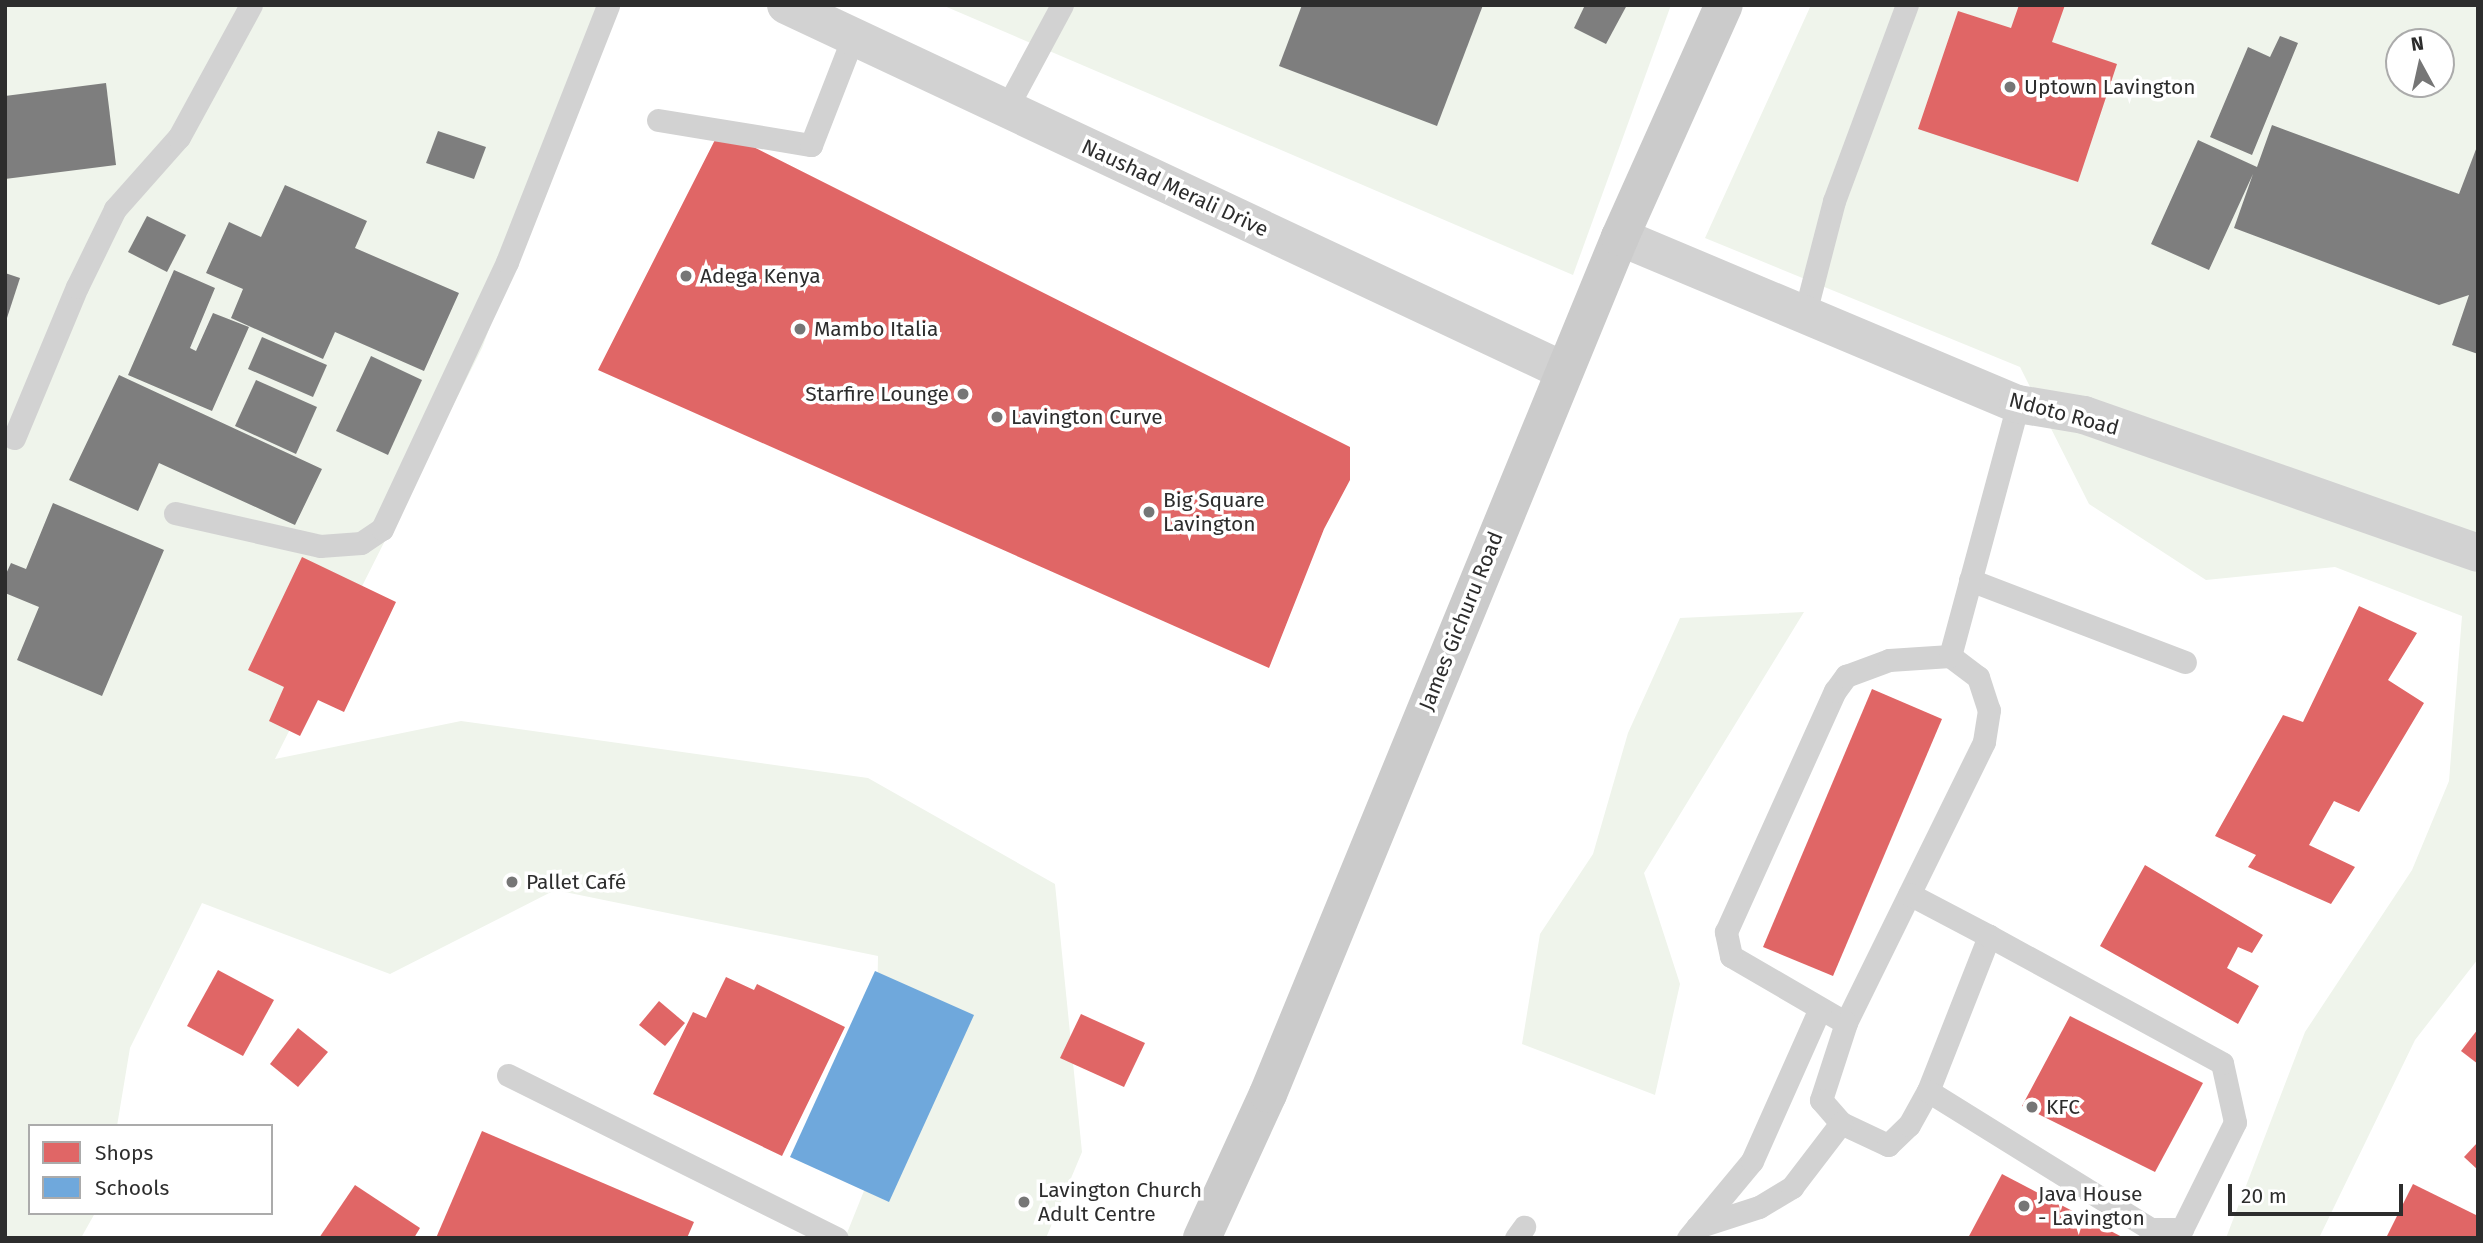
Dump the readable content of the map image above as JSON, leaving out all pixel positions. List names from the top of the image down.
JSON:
{
  "streets": {
    "main road": ["James Gichuru Road"],
    "street": ["Naushad Merali Drive", "Ndoto Road"]
  },
  "crossings": [
    ["Naushad Merali Drive", "James Gichuru Road"],
    ["Ndoto Road", "James Gichuru Road"]
  ],
  "places": [
    "Uptown Lavington",
    "Adega Kenya",
    "Mambo Italia",
    "Starfire Lounge",
    "Lavington Curve",
    "Big Square Lavington",
    "Pallet Café",
    "KFC",
    "Lavington Church Adult Centre",
    "Java House - Lavington"
  ],
  "legend": ["Shops", "Schools"],
  "scale_bar": "20 m",
  "north": "top"
}
